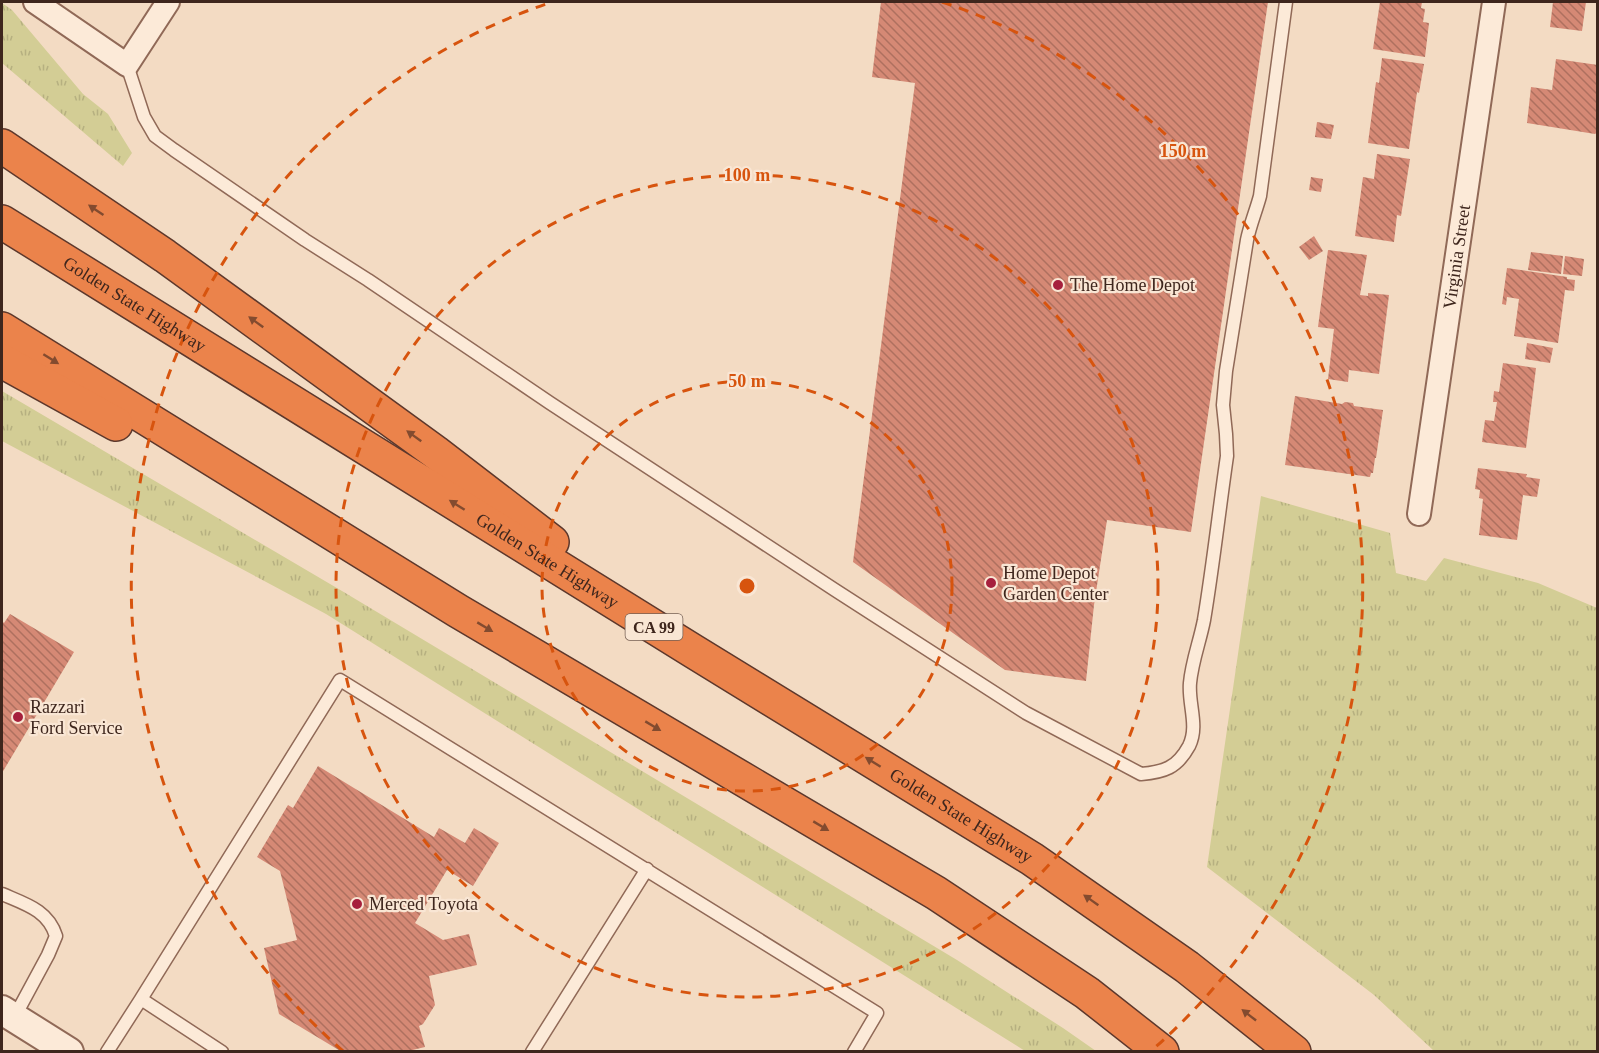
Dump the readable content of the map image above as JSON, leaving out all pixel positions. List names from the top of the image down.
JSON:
{
  "streets": {
    "highway": ["Golden State Highway", "CA 99"],
    "street": ["Virginia Street"]
  },
  "places": [
    "The Home Depot",
    "Home Depot Garden Center",
    "Razzari Ford Service",
    "Merced Toyota"
  ],
  "rings": ["150 m", "100 m", "50 m"]
}
